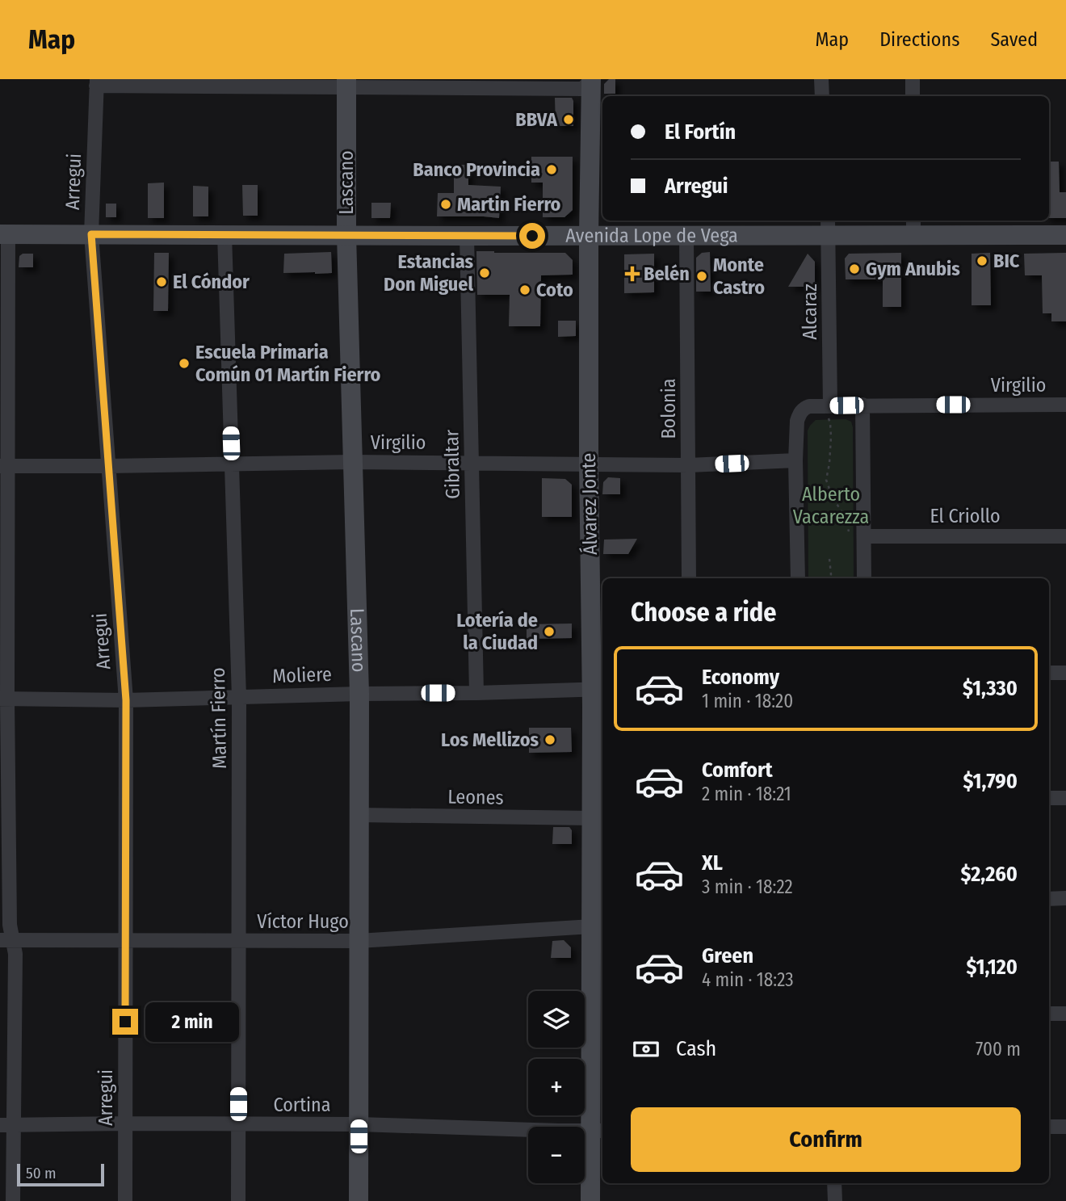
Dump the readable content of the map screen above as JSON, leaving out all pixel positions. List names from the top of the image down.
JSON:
{
  "streets": {
    "street": [
      "Arregui",
      "Lascano",
      "Avenida Lope de Vega",
      "Alcaraz",
      "Virgilio",
      "Bolonia",
      "Gibraltar",
      "Álvarez Jonte",
      "El Criollo",
      "Moliere",
      "Martín Fierro",
      "Leones",
      "Víctor Hugo",
      "Cortina"
    ]
  },
  "crossings": [
    ["Arregui", "Avenida Lope de Vega"],
    ["Arregui", "Virgilio"],
    ["Arregui", "Moliere"],
    ["Arregui", "Víctor Hugo"],
    ["Arregui", "Cortina"],
    ["Lascano", "Avenida Lope de Vega"],
    ["Lascano", "Virgilio"],
    ["Lascano", "Moliere"],
    ["Lascano", "Leones"],
    ["Lascano", "Víctor Hugo"],
    ["Lascano", "Cortina"],
    ["Avenida Lope de Vega", "Alcaraz"],
    ["Avenida Lope de Vega", "Bolonia"],
    ["Avenida Lope de Vega", "Gibraltar"],
    ["Avenida Lope de Vega", "Álvarez Jonte"],
    ["Avenida Lope de Vega", "Martín Fierro"],
    ["Alcaraz", "Virgilio"],
    ["Virgilio", "Bolonia"],
    ["Virgilio", "Gibraltar"],
    ["Virgilio", "Álvarez Jonte"],
    ["Virgilio", "Martín Fierro"],
    ["Gibraltar", "Moliere"],
    ["Álvarez Jonte", "Moliere"],
    ["Álvarez Jonte", "Leones"],
    ["Álvarez Jonte", "Víctor Hugo"],
    ["Álvarez Jonte", "Cortina"],
    ["Moliere", "Martín Fierro"],
    ["Martín Fierro", "Víctor Hugo"],
    ["Martín Fierro", "Cortina"]
  ],
  "parks": ["Alberto Vacarezza"],
  "places": {
    "other": [
      "BBVA",
      "Banco Provincia",
      "Martin Fierro",
      "BIC",
      "Gym Anubis",
      "Estancias Don Miguel",
      "Monte Castro",
      "El Cóndor",
      "Coto",
      "Escuela Primaria Común 01 Martín Fierro",
      "Lotería de la Ciudad",
      "Los Mellizos"
    ],
    "health": ["Belén"]
  },
  "scale_bar": "50 m",
  "page": {
    "header": "Map",
    "nav": ["Map", "Directions", "Saved"],
    "banner": ["El Fortín", "Arregui"],
    "heading": "Choose a ride",
    "list": [
      {
        "name": "Economy",
        "note": "1 min · 18:20",
        "value": "$1,330"
      },
      {
        "name": "Comfort",
        "note": "2 min · 18:21",
        "value": "$1,790"
      },
      {
        "name": "XL",
        "note": "3 min · 18:22",
        "value": "$2,260"
      },
      {
        "name": "Green",
        "note": "4 min · 18:23",
        "value": "$1,120"
      }
    ],
    "map_buttons": ["+", "−"],
    "bubble": "2 min",
    "pay": ["Cash", "700 m"],
    "buttons": "Confirm",
    "scale": "50 m"
  }
}
